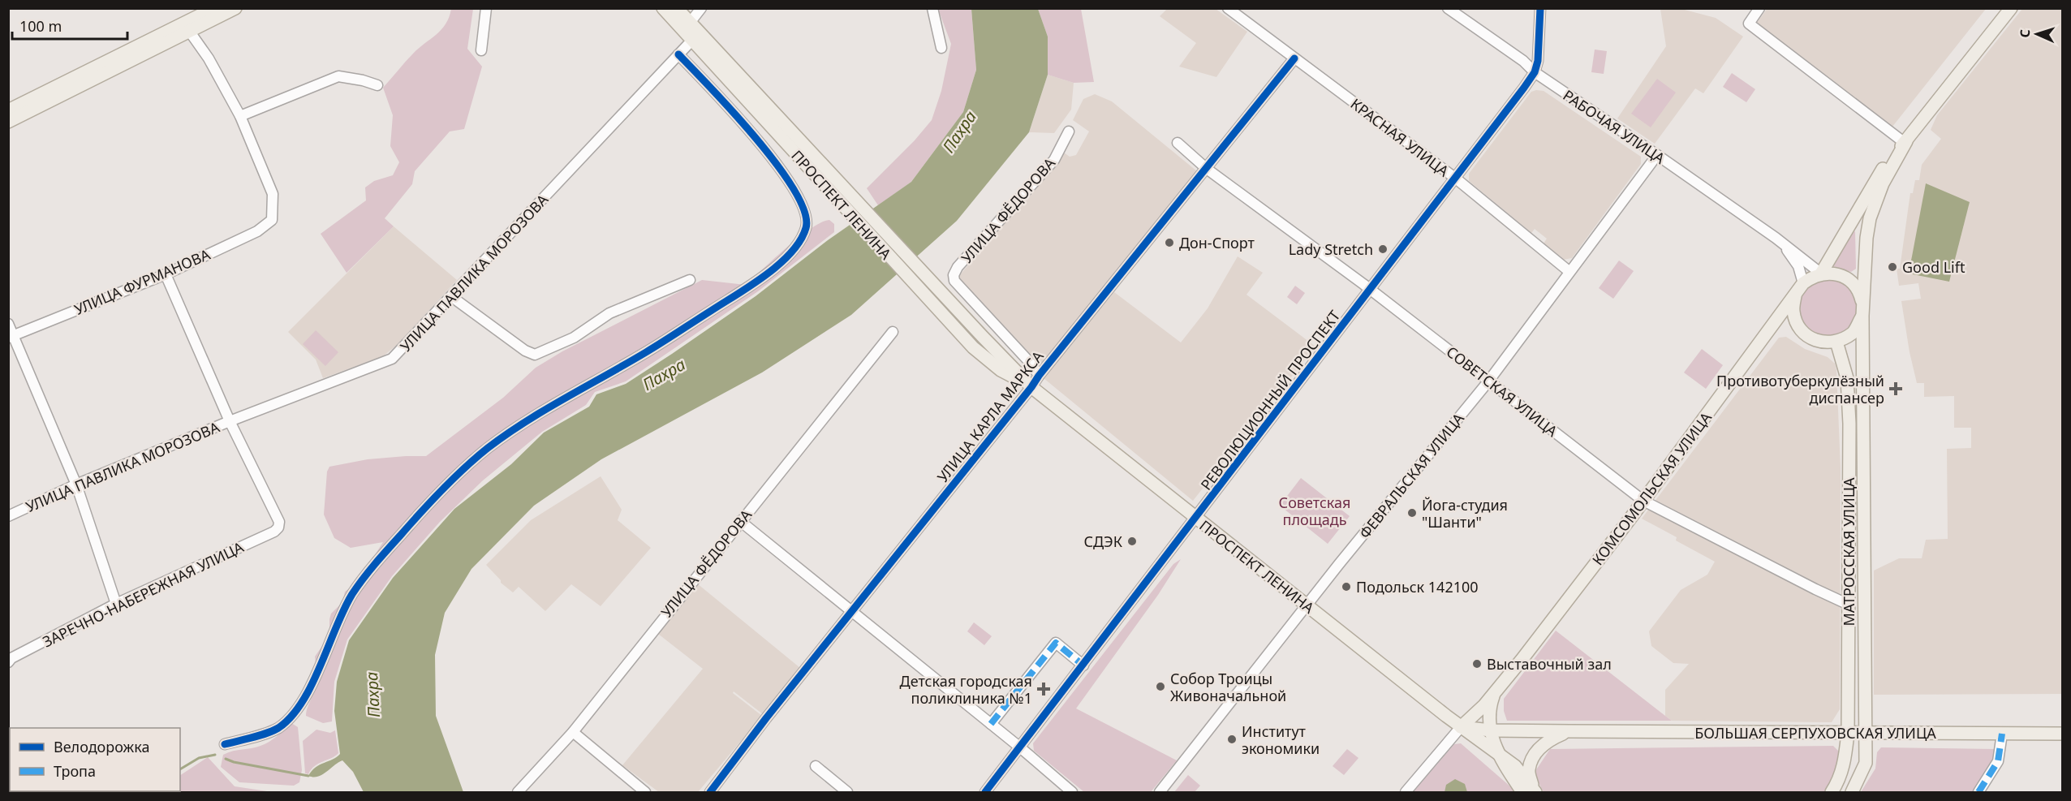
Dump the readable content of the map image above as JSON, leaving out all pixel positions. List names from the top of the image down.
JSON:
{
  "streets": {
    "main road": [
      "ПРОСПЕКТ ЛЕНИНА",
      "КОМСОМОЛЬСКАЯ УЛИЦА",
      "МАТРОССКАЯ УЛИЦА",
      "БОЛЬШАЯ СЕРПУХОВСКАЯ УЛИЦА"
    ],
    "street": [
      "РАБОЧАЯ УЛИЦА",
      "КРАСНАЯ УЛИЦА",
      "УЛИЦА ФЁДОРОВА",
      "УЛИЦА ПАВЛИКА МОРОЗОВА",
      "УЛИЦА ФУРМАНОВА",
      "СОВЕТСКАЯ УЛИЦА",
      "РЕВОЛЮЦИОННЫЙ ПРОСПЕКТ",
      "УЛИЦА КАРЛА МАРКСА",
      "ФЕВРАЛЬСКАЯ УЛИЦА",
      "ЗАРЕЧНО-НАБЕРЕЖНАЯ УЛИЦА"
    ]
  },
  "crossings": [
    ["РАБОЧАЯ УЛИЦА", "РЕВОЛЮЦИОННЫЙ ПРОСПЕКТ"],
    ["РАБОЧАЯ УЛИЦА", "ФЕВРАЛЬСКАЯ УЛИЦА"],
    ["РАБОЧАЯ УЛИЦА", "КОМСОМОЛЬСКАЯ УЛИЦА"],
    ["РАБОЧАЯ УЛИЦА", "МАТРОССКАЯ УЛИЦА"],
    ["КРАСНАЯ УЛИЦА", "РЕВОЛЮЦИОННЫЙ ПРОСПЕКТ"],
    ["КРАСНАЯ УЛИЦА", "УЛИЦА КАРЛА МАРКСА"],
    ["КРАСНАЯ УЛИЦА", "ФЕВРАЛЬСКАЯ УЛИЦА"],
    ["ПРОСПЕКТ ЛЕНИНА", "УЛИЦА ПАВЛИКА МОРОЗОВА"],
    ["ПРОСПЕКТ ЛЕНИНА", "РЕВОЛЮЦИОННЫЙ ПРОСПЕКТ"],
    ["ПРОСПЕКТ ЛЕНИНА", "УЛИЦА КАРЛА МАРКСА"],
    ["ПРОСПЕКТ ЛЕНИНА", "ФЕВРАЛЬСКАЯ УЛИЦА"],
    ["ПРОСПЕКТ ЛЕНИНА", "КОМСОМОЛЬСКАЯ УЛИЦА"],
    ["ПРОСПЕКТ ЛЕНИНА", "БОЛЬШАЯ СЕРПУХОВСКАЯ УЛИЦА"],
    ["УЛИЦА ФЁДОРОВА", "УЛИЦА КАРЛА МАРКСА"],
    ["УЛИЦА ПАВЛИКА МОРОЗОВА", "ЗАРЕЧНО-НАБЕРЕЖНАЯ УЛИЦА"],
    ["СОВЕТСКАЯ УЛИЦА", "РЕВОЛЮЦИОННЫЙ ПРОСПЕКТ"],
    ["СОВЕТСКАЯ УЛИЦА", "УЛИЦА КАРЛА МАРКСА"],
    ["СОВЕТСКАЯ УЛИЦА", "ФЕВРАЛЬСКАЯ УЛИЦА"],
    ["СОВЕТСКАЯ УЛИЦА", "КОМСОМОЛЬСКАЯ УЛИЦА"],
    ["СОВЕТСКАЯ УЛИЦА", "МАТРОССКАЯ УЛИЦА"],
    ["КОМСОМОЛЬСКАЯ УЛИЦА", "МАТРОССКАЯ УЛИЦА"],
    ["КОМСОМОЛЬСКАЯ УЛИЦА", "БОЛЬШАЯ СЕРПУХОВСКАЯ УЛИЦА"],
    ["МАТРОССКАЯ УЛИЦА", "БОЛЬШАЯ СЕРПУХОВСКАЯ УЛИЦА"]
  ],
  "water": ["Пахра"],
  "parks": ["Советская площадь"],
  "places": {
    "other": [
      "Дон-Спорт",
      "Lady Stretch",
      "Good Lift",
      "Йога-студия \"Шанти\"",
      "СДЭК",
      "Подольск 142100",
      "Выставочный зал",
      "Собор Троицы Живоначальной",
      "Институт экономики"
    ],
    "health": ["Противотуберкулёзный диспансер", "Детская городская поликлиника №1"]
  },
  "legend": ["Велодорожка", "Тропа"],
  "scale_bar": "100 m",
  "north": "left"
}
